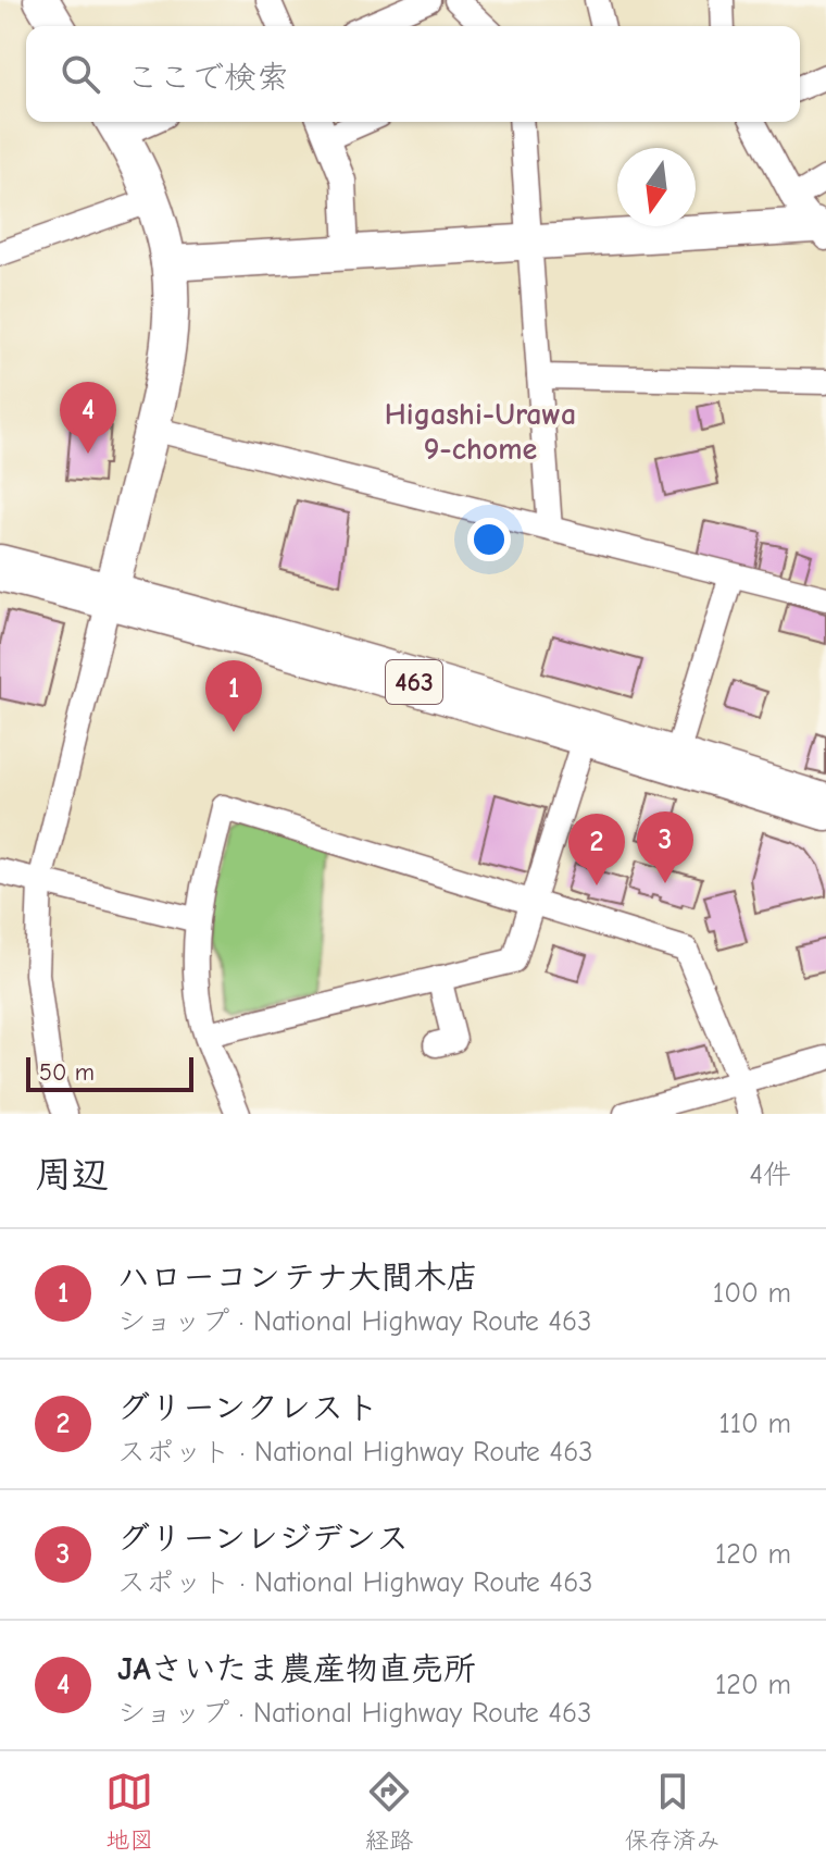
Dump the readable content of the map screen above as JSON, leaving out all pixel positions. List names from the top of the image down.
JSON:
{
  "streets": {
    "highway": ["463"]
  },
  "districts": ["Higashi-Urawa 9-chome"],
  "scale_bar": "50 m",
  "north": "bottom",
  "page": {
    "search": "ここで検索",
    "pins": [
      "4",
      "1",
      "3",
      "2"
    ],
    "scale": "50 m",
    "heading": ["周辺", "4件"],
    "list": [
      {
        "mark": "1",
        "name": "ハローコンテナ大間木店",
        "note": "ショップ · National Highway Route 463",
        "value": "100 m"
      },
      {
        "mark": "2",
        "name": "グリーンクレスト",
        "note": "スポット · National Highway Route 463",
        "value": "110 m"
      },
      {
        "mark": "3",
        "name": "グリーンレジデンス",
        "note": "スポット · National Highway Route 463",
        "value": "120 m"
      },
      {
        "mark": "4",
        "name": "JAさいたま農産物直売所",
        "note": "ショップ · National Highway Route 463",
        "value": "120 m"
      }
    ],
    "nav": ["地図", "経路", "保存済み"]
  }
}
